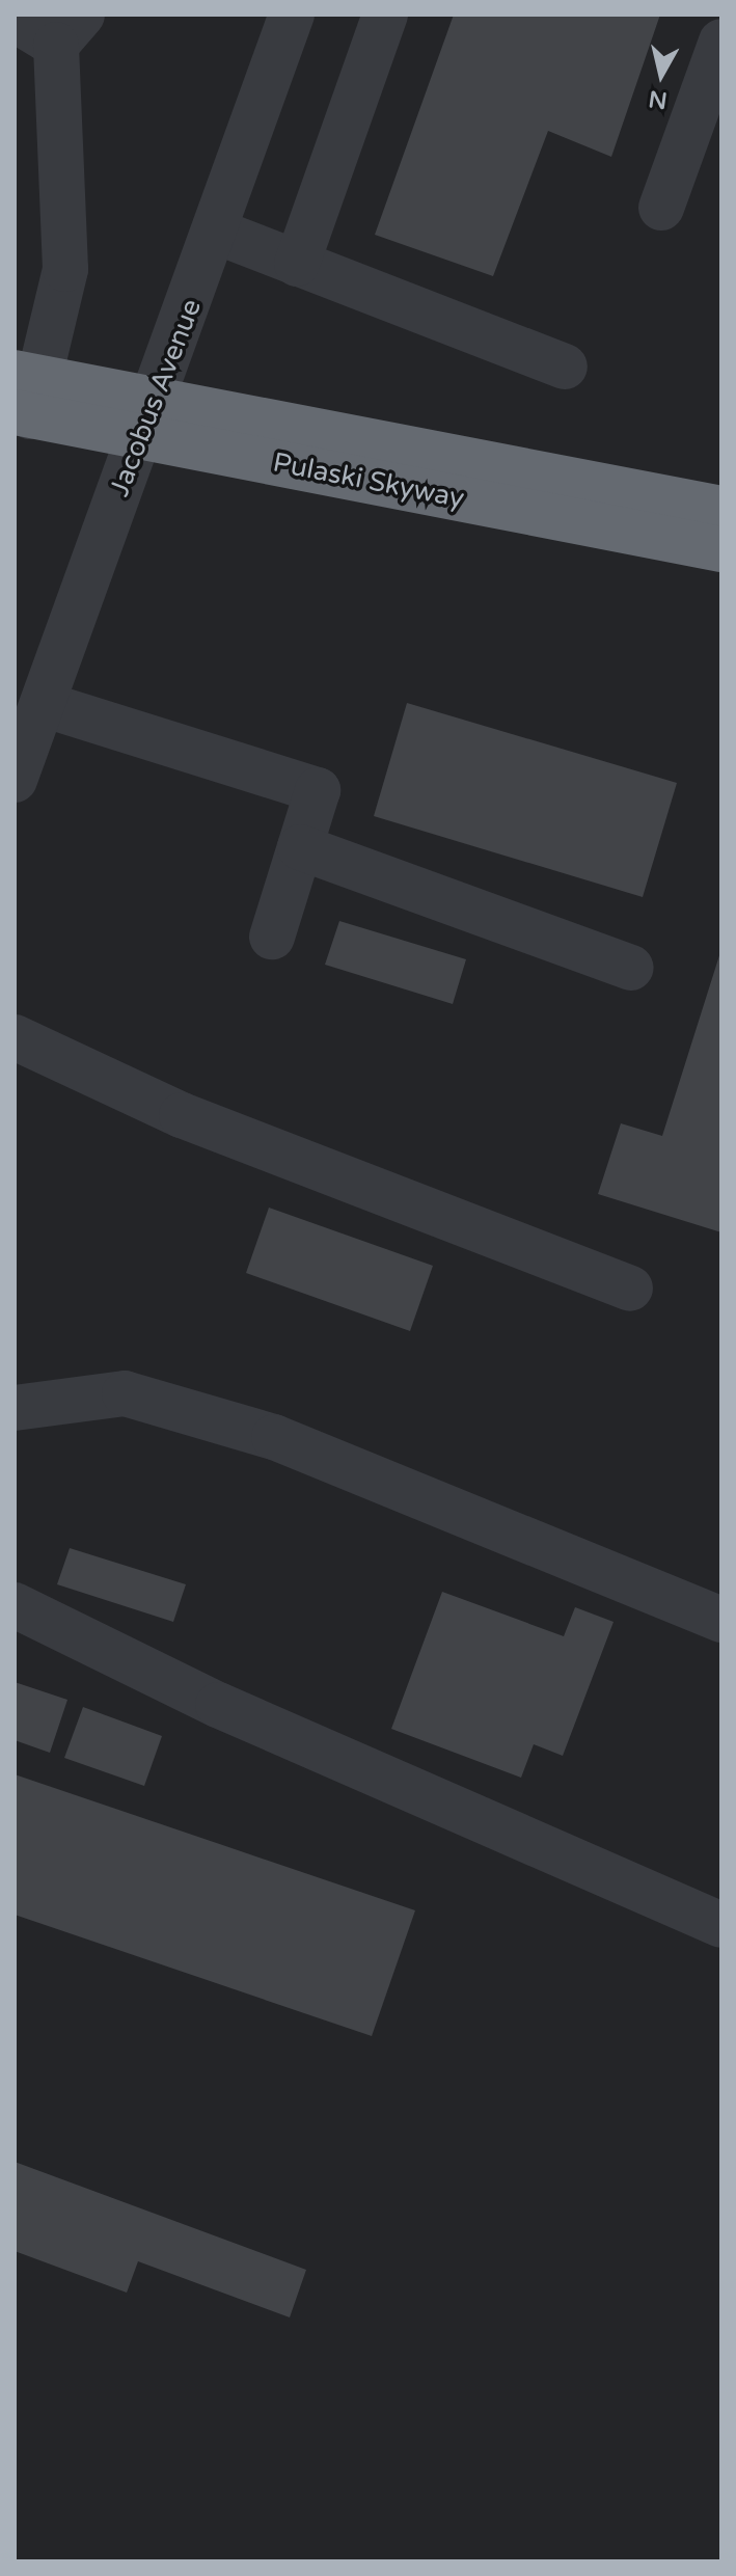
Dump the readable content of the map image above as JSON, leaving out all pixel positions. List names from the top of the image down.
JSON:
{
  "streets": {
    "highway": ["Pulaski Skyway"],
    "street": ["Jacobus Avenue"]
  },
  "north": "bottom"
}
